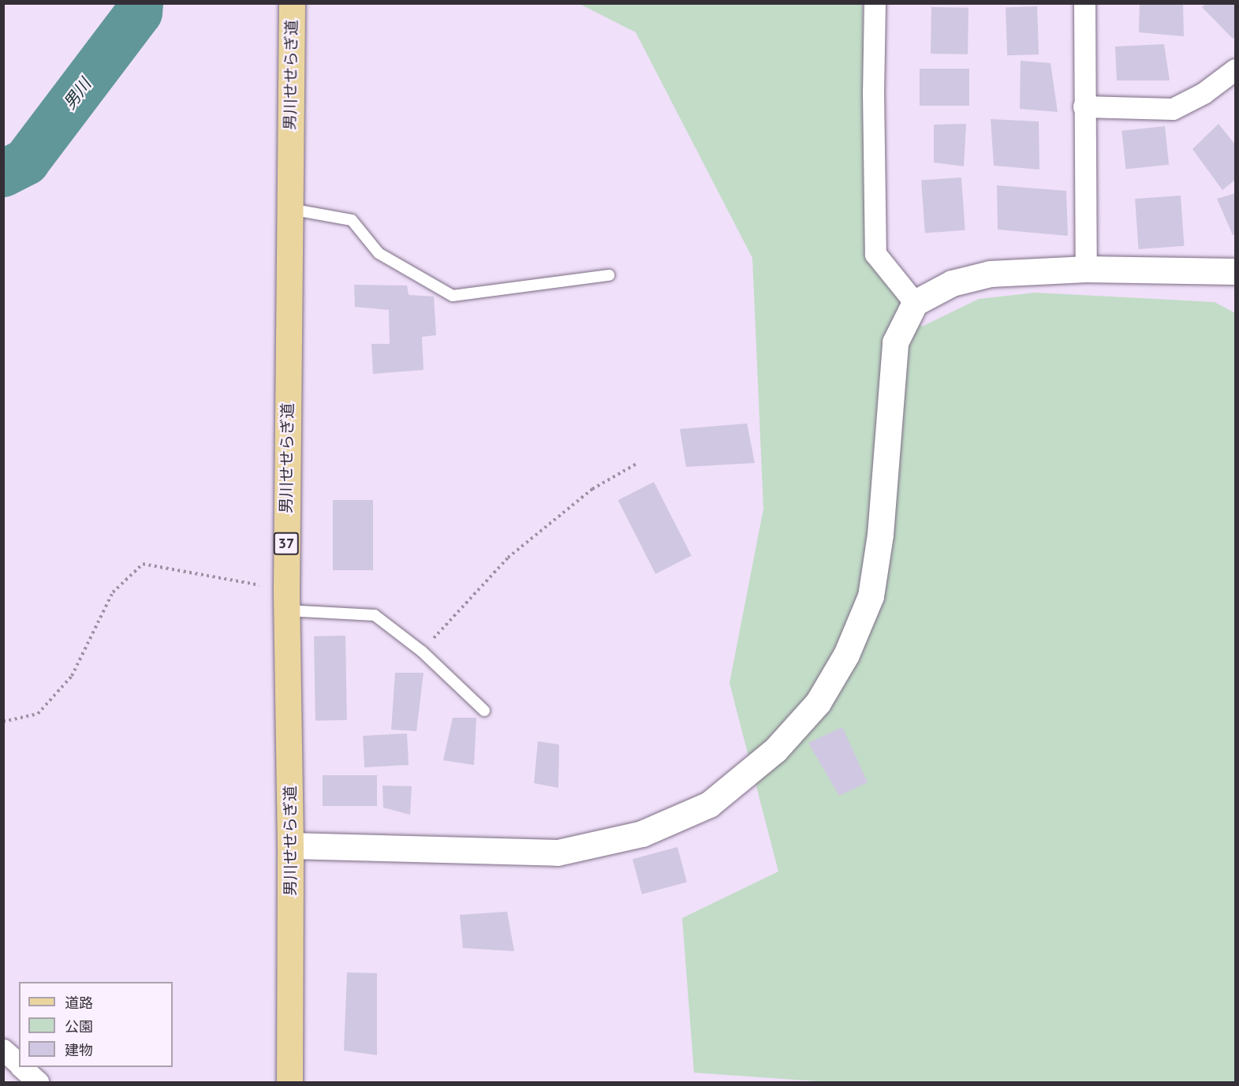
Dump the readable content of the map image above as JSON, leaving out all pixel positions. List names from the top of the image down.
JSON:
{
  "streets": {
    "main road": ["男川せせらぎ道", "37"]
  },
  "water": ["男川"],
  "legend": ["道路", "公園", "建物"]
}
